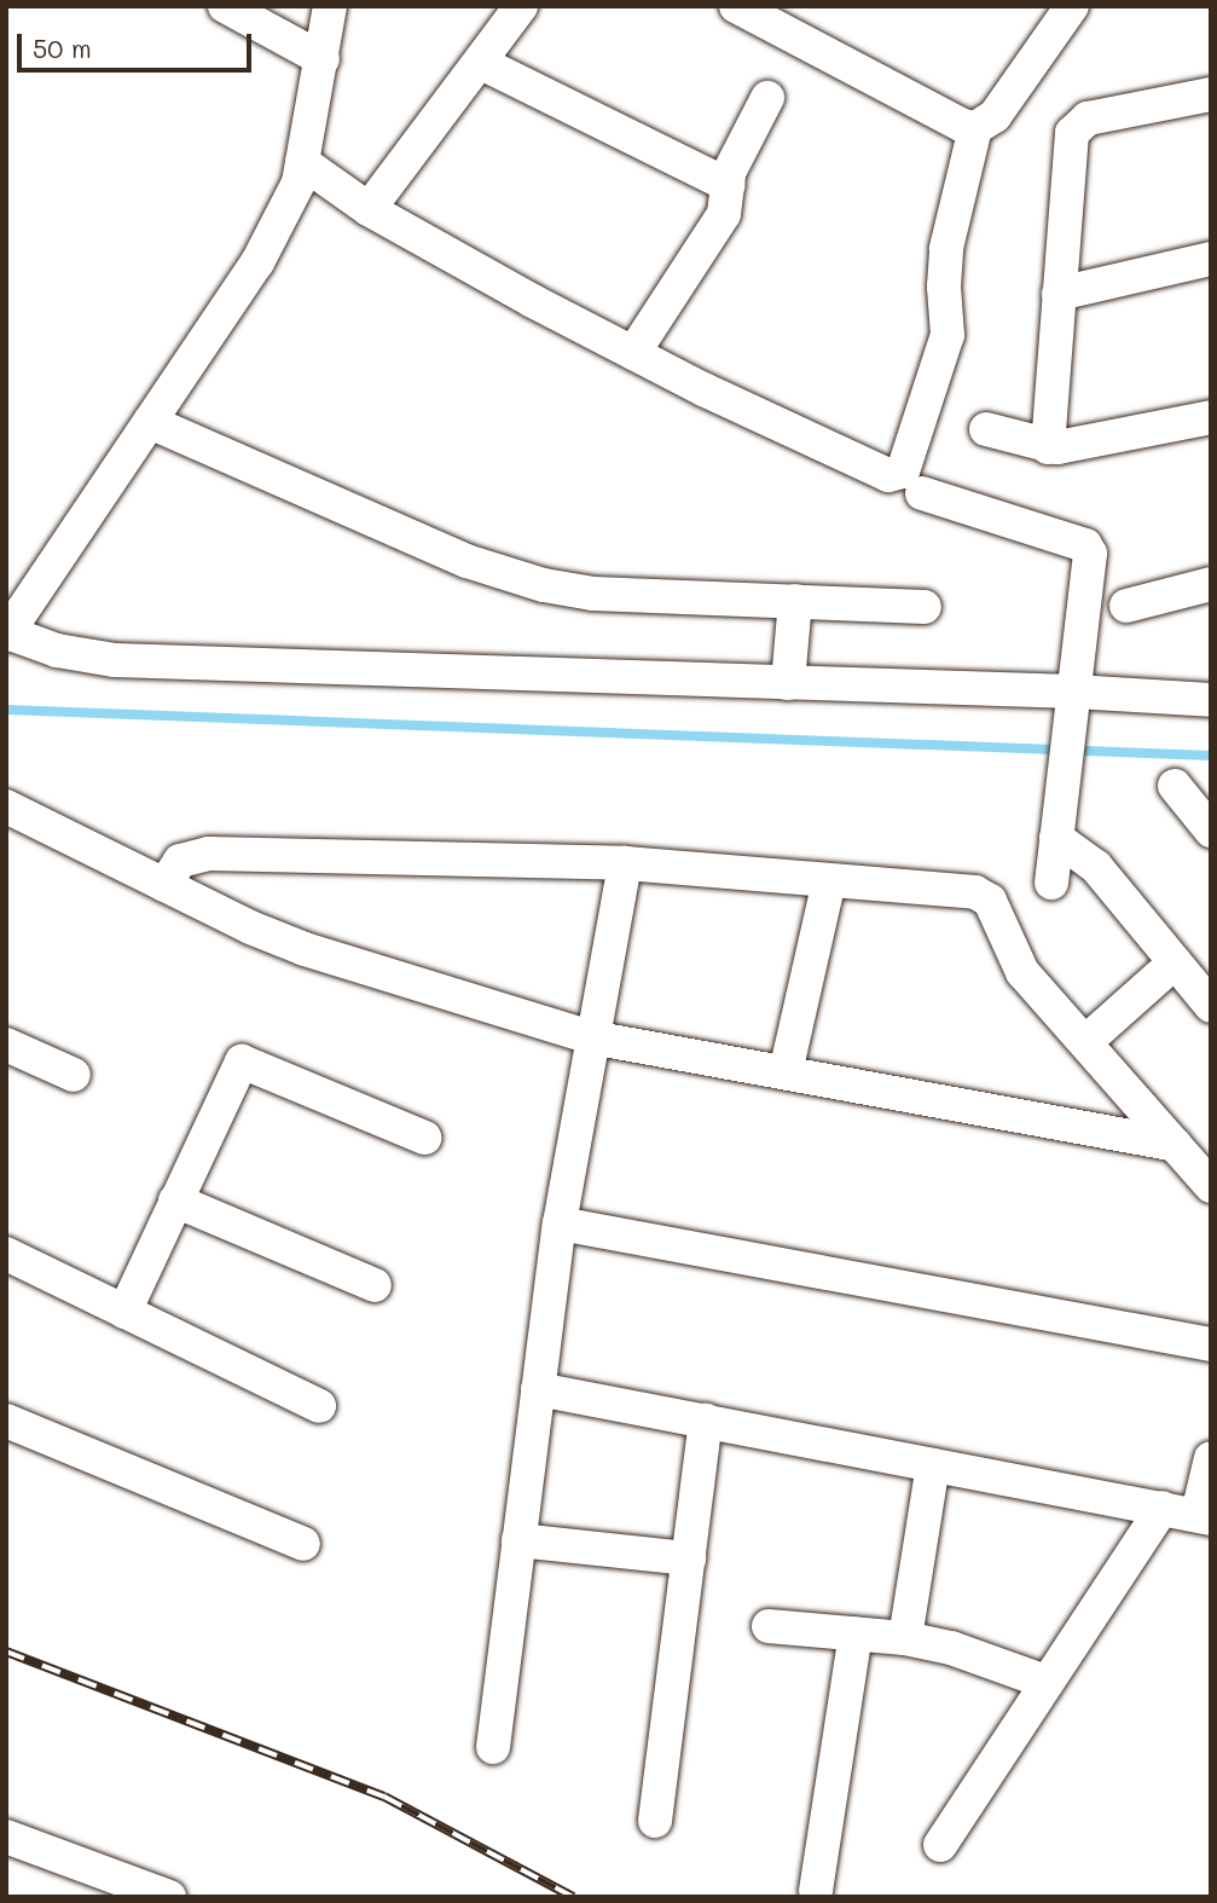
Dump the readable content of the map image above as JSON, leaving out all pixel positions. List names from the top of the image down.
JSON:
{
  "scale_bar": "50 m"
}
